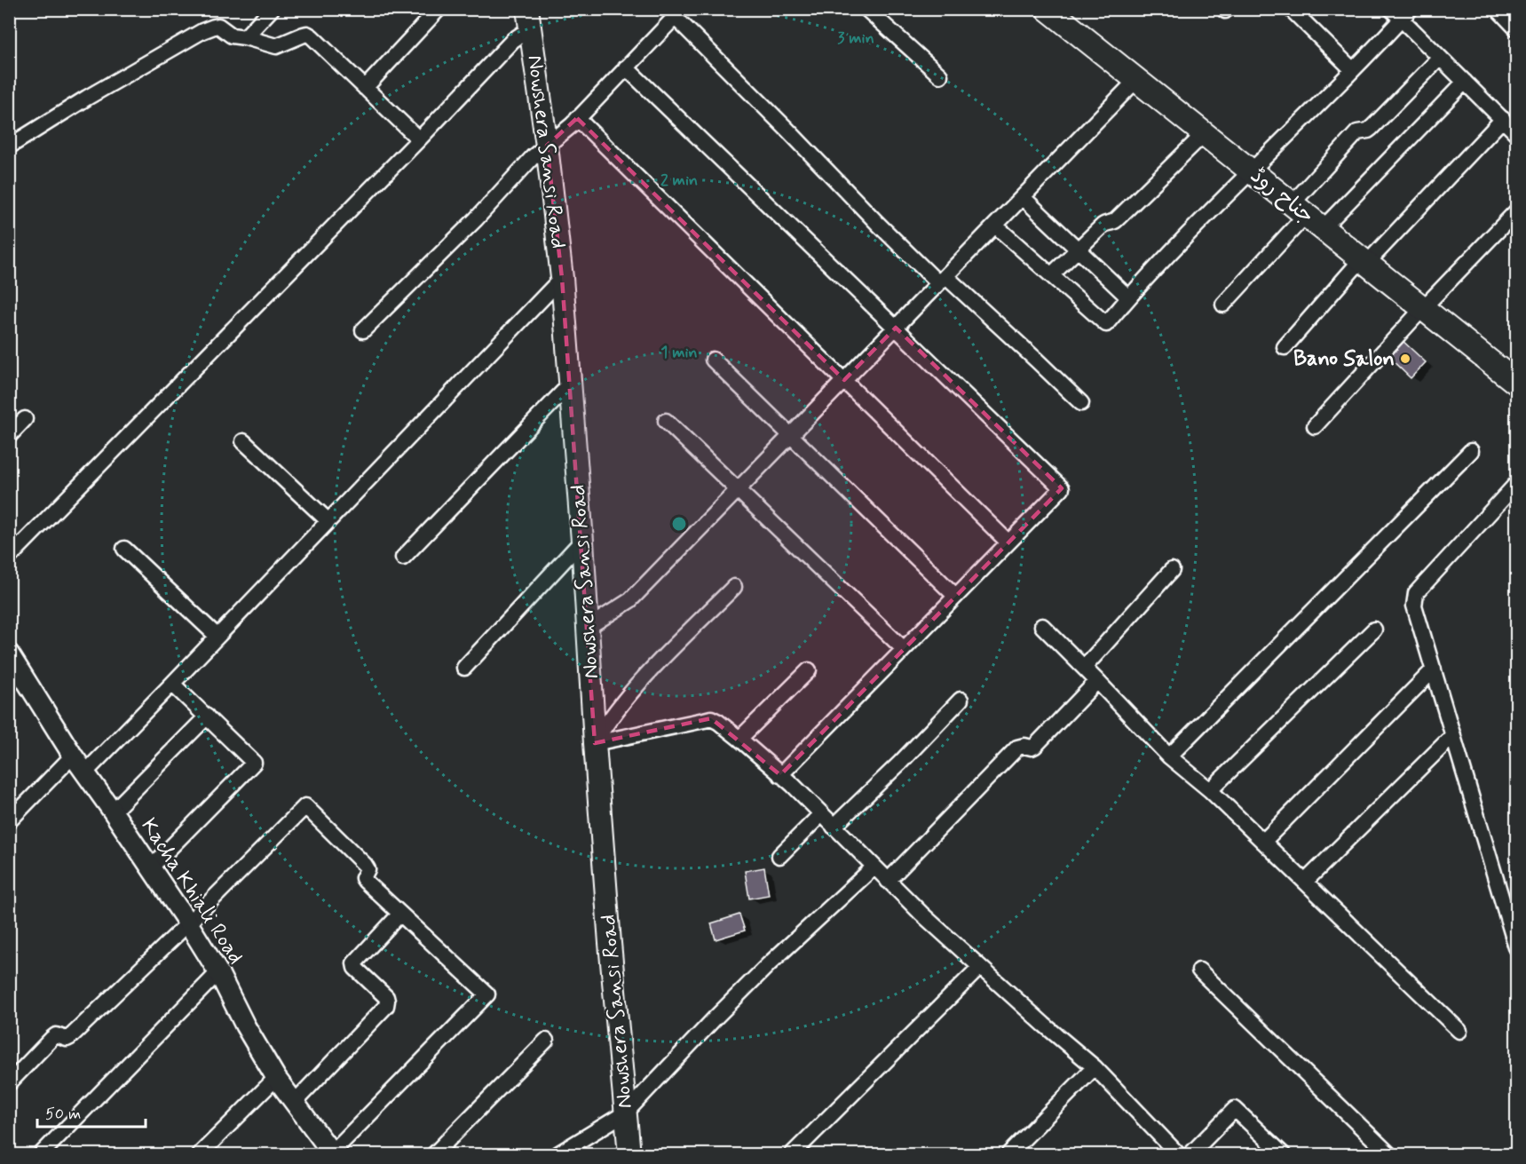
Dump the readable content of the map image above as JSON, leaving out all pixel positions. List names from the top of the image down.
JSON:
{
  "streets": {
    "main road": ["Nowshera Sansi Road", "جناح روڈ"],
    "street": ["Kacha Khiali Road"]
  },
  "places": ["Bano Salon"],
  "scale_bar": "50 m",
  "rings": ["3 min", "2 min", "1 min"]
}
